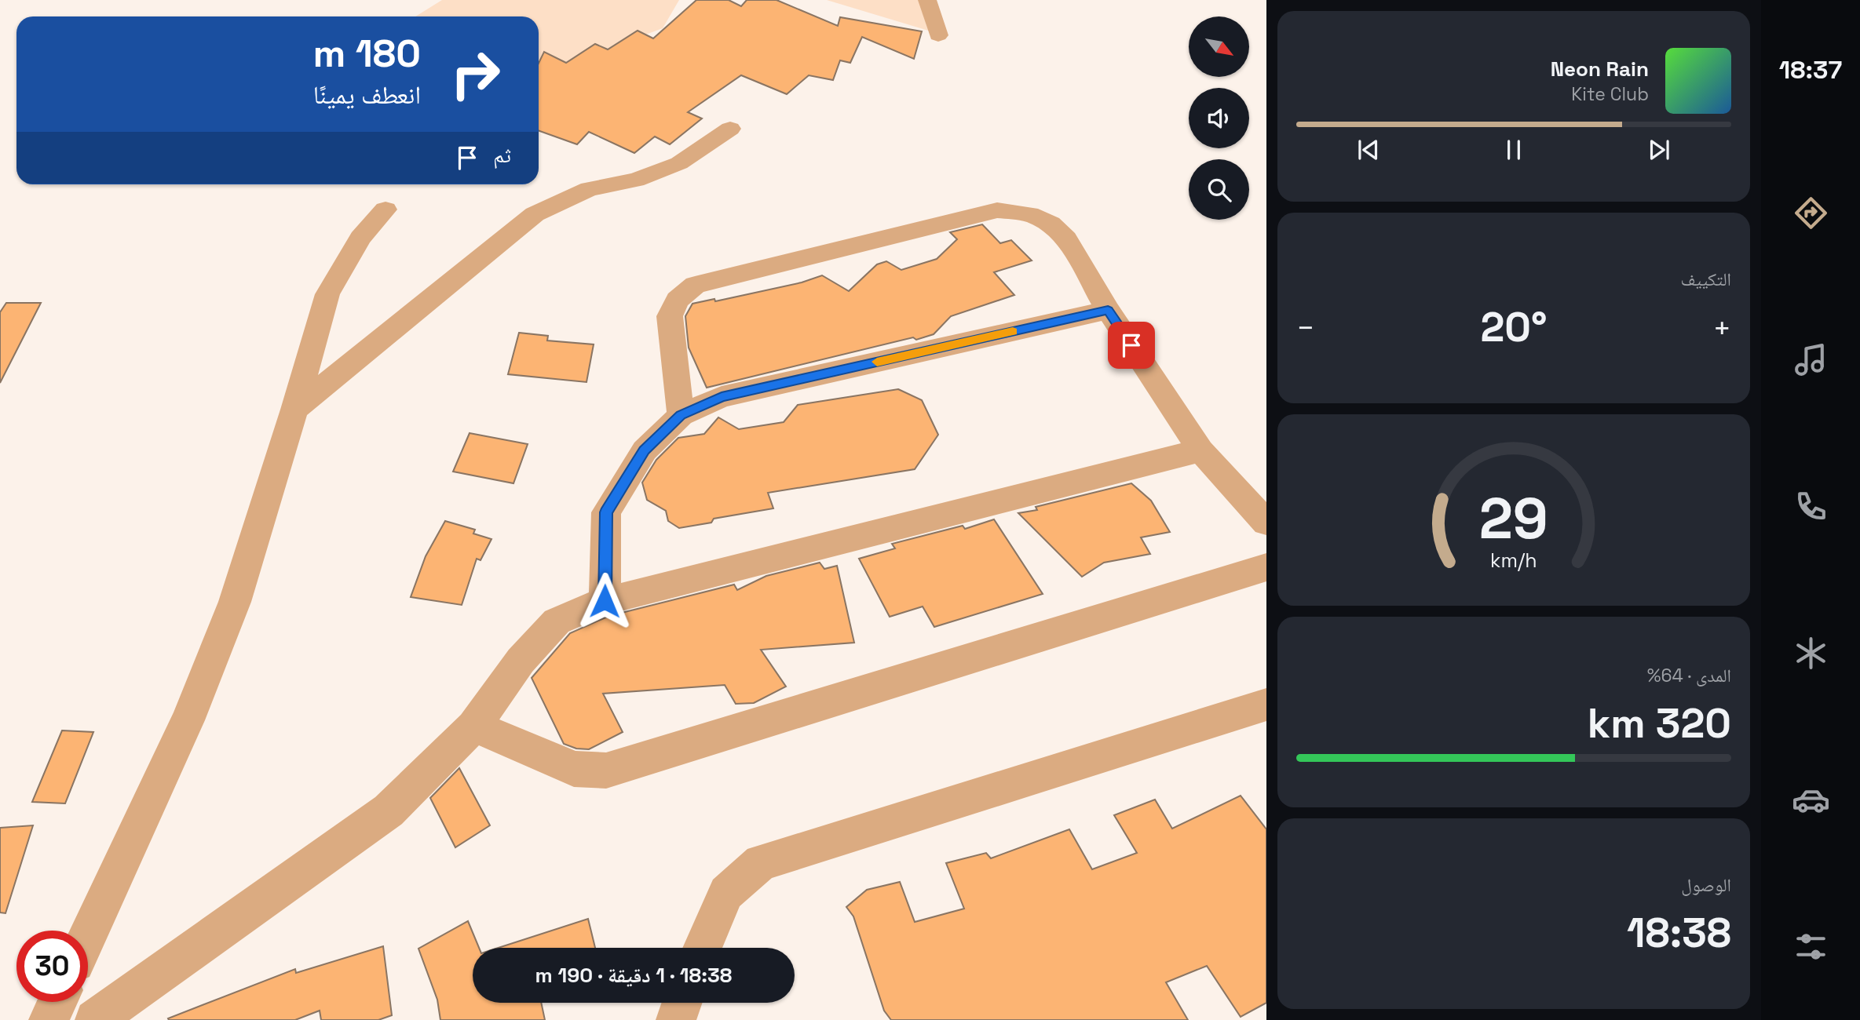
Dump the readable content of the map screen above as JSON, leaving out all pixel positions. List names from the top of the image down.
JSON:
{
  "north": "bottom right",
  "page": {
    "tabs": "18:37",
    "turn": ["180 m", "انعطف يمينًا"],
    "song": ["Neon Rain", "Kite Club"],
    "then": "ثم",
    "tile": [
      "التكييف",
      ["المدى · 64%", "320 km"],
      ["الوصول", "18:38"]
    ],
    "heat": ["−", "20°", "+"],
    "limit": "30",
    "trip": "18:38 · 1 دقيقة · 190 m",
    "gauge": ["29", "km/h"]
  }
}
